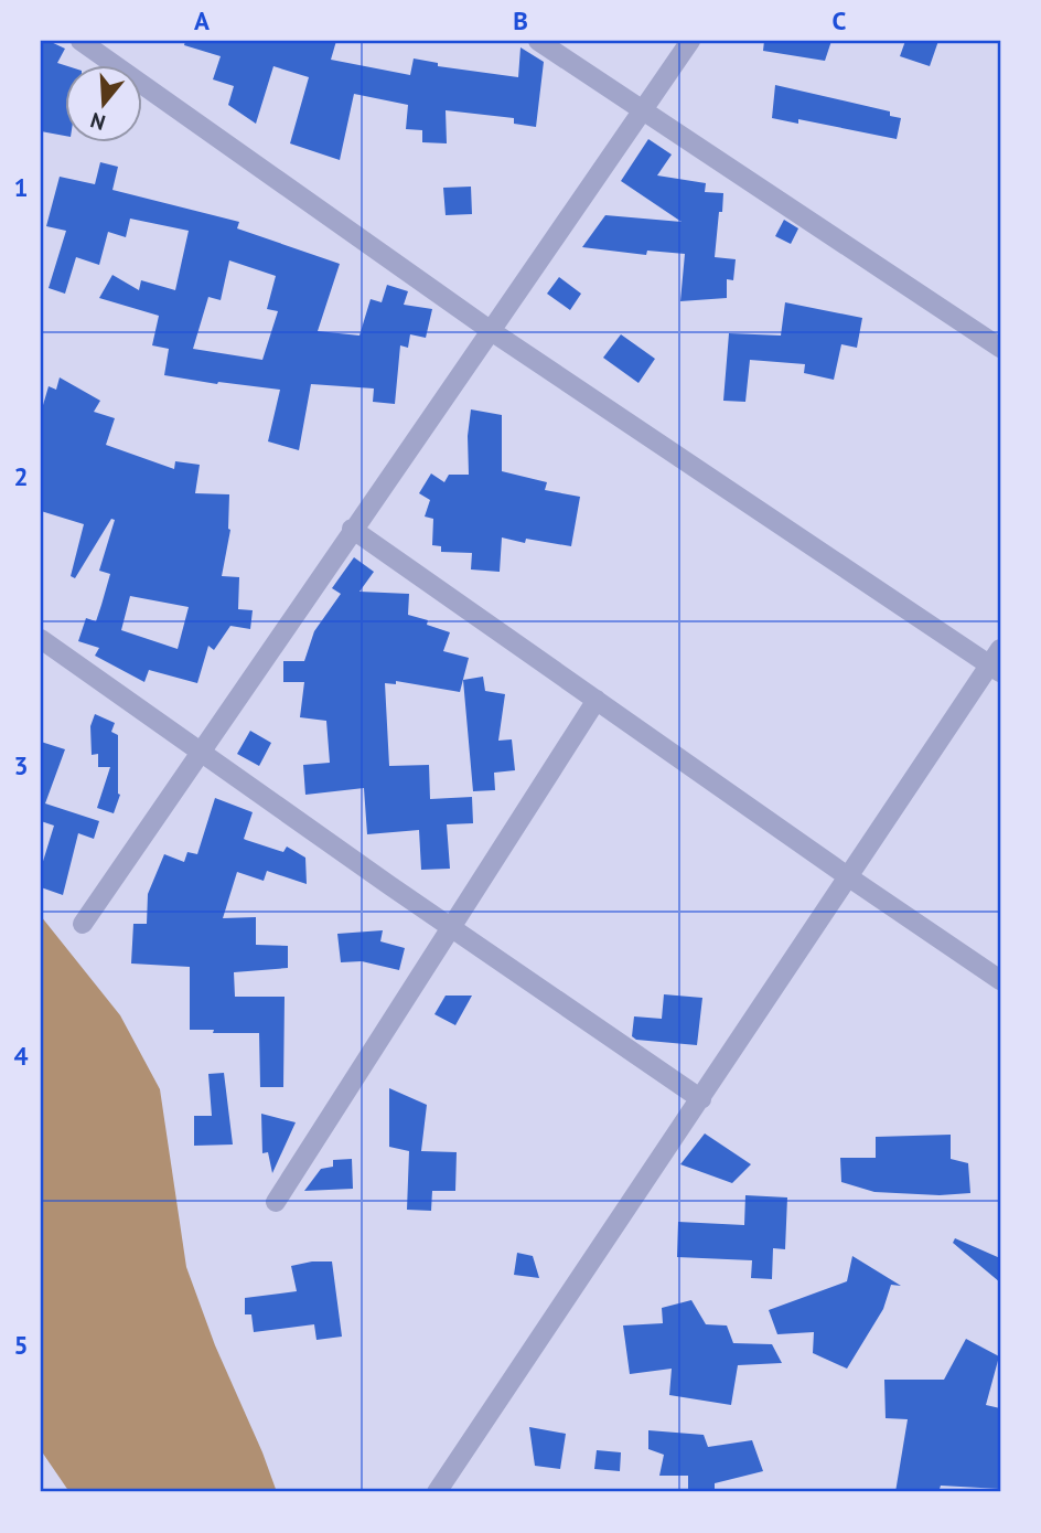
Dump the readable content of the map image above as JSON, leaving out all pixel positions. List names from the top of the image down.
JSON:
{
  "north": "bottom",
  "grid": {
    "columns": ["A", "B", "C"],
    "rows": [
      "1",
      "2",
      "3",
      "4",
      "5"
    ]
  }
}
